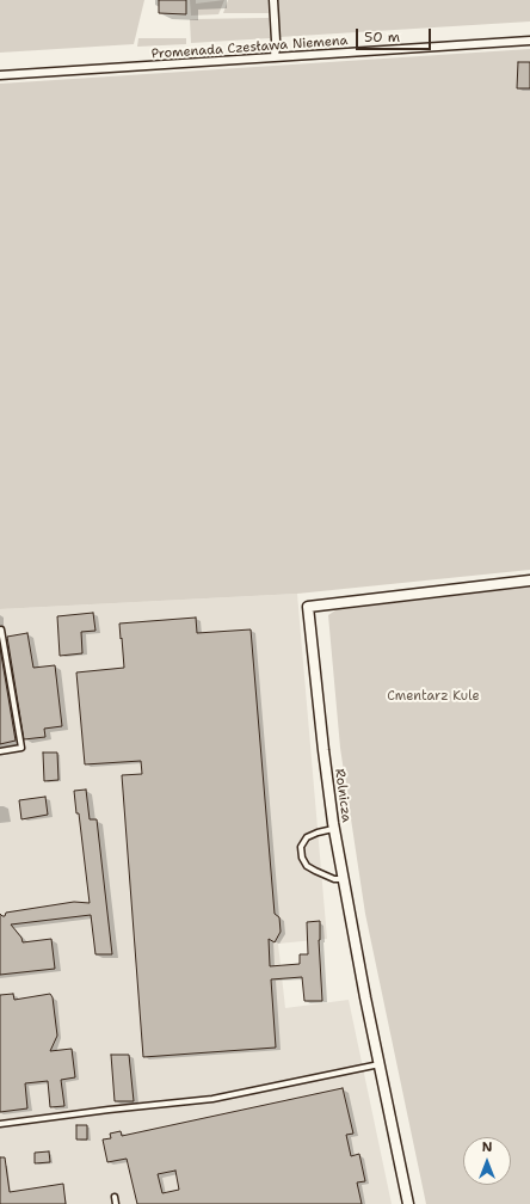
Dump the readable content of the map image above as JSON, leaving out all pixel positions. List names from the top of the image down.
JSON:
{
  "streets": {
    "street": ["Promenada Czesława Niemena", "Rolnicza"]
  },
  "parks": ["Cmentarz Kule"],
  "scale_bar": "50 m",
  "north": "top"
}
